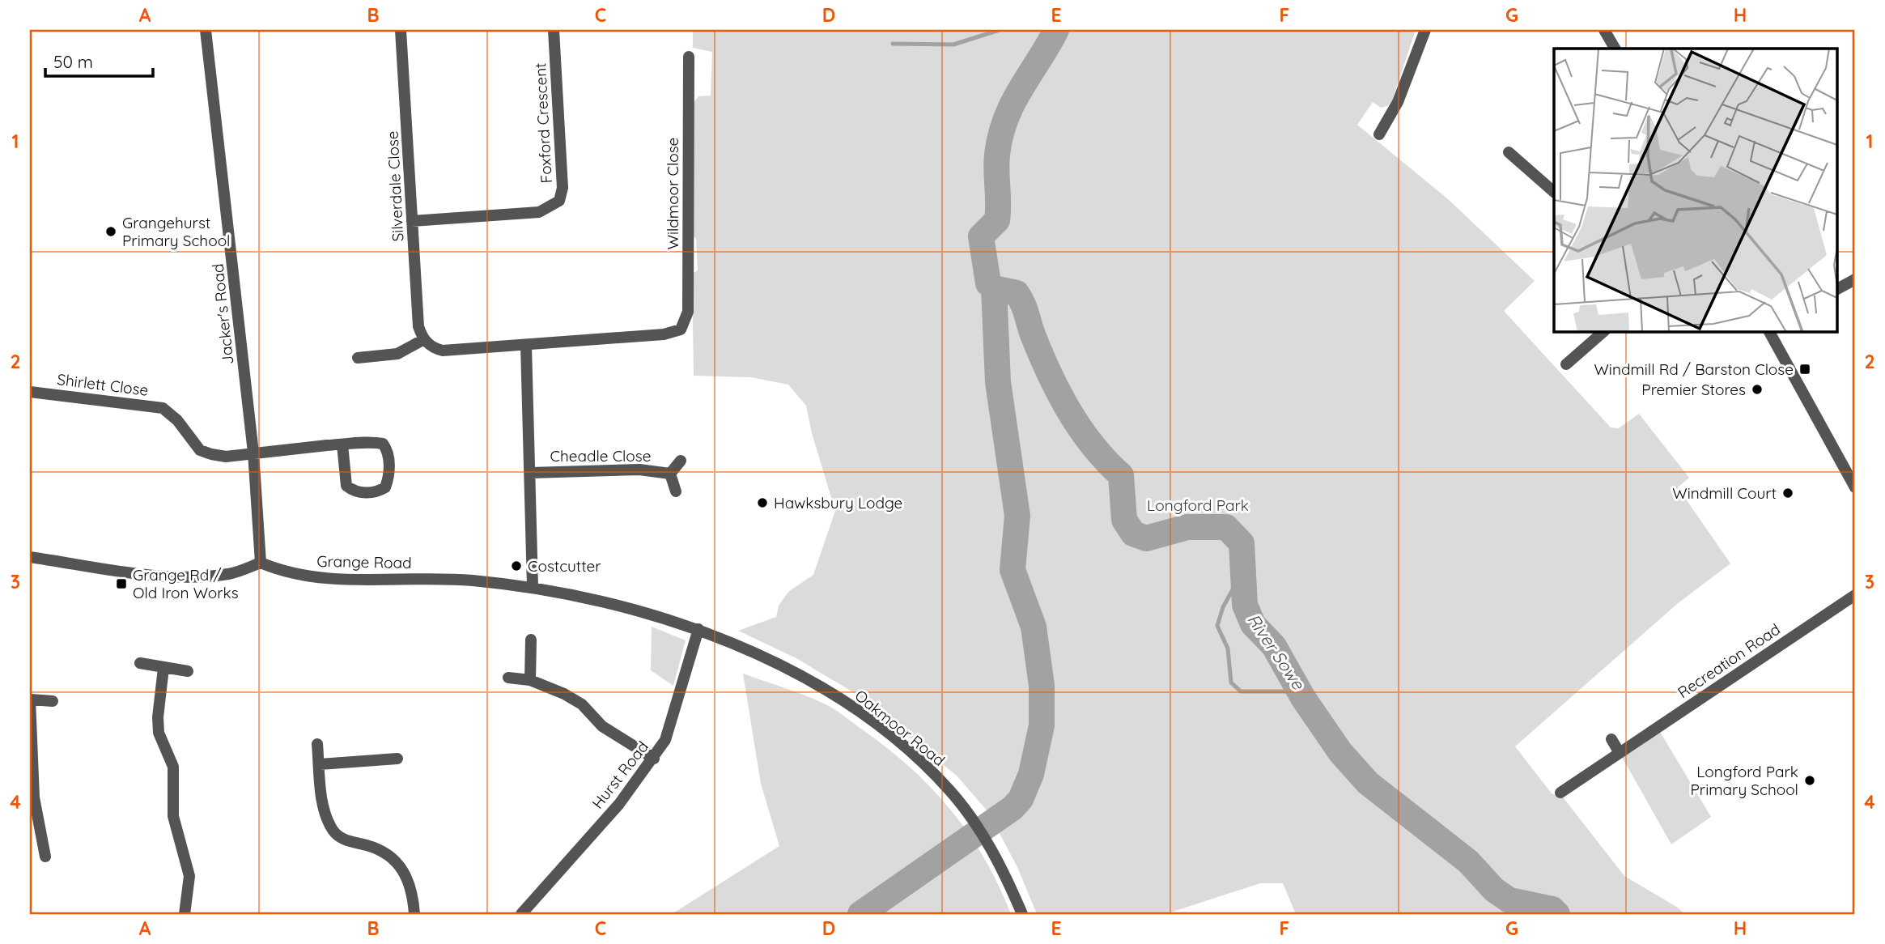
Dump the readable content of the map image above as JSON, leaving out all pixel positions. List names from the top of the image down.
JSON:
{
  "streets": {
    "street": [
      "Foxford Crescent",
      "Silverdale Close",
      "Wildmoor Close",
      "Jacker's Road",
      "Shirlett Close",
      "Cheadle Close",
      "Grange Road",
      "Recreation Road",
      "Oakmoor Road",
      "Hurst Road"
    ]
  },
  "crossings": [
    ["Foxford Crescent", "Silverdale Close"],
    ["Wildmoor Close", "Cheadle Close"],
    ["Jacker's Road", "Shirlett Close"],
    ["Jacker's Road", "Grange Road"],
    ["Cheadle Close", "Grange Road"],
    ["Grange Road", "Oakmoor Road"],
    ["Grange Road", "Hurst Road"],
    ["Oakmoor Road", "Hurst Road"]
  ],
  "water": ["River Sowe"],
  "parks": ["Longford Park"],
  "places": {
    "other": [
      "Grangehurst Primary School",
      "Premier Stores",
      "Windmill Court",
      "Hawksbury Lodge",
      "Costcutter",
      "Longford Park Primary School"
    ],
    "transit": ["Windmill Rd / Barston Close", "Grange Rd / Old Iron Works"]
  },
  "scale_bar": "50 m",
  "grid": {
    "columns": [
      "A",
      "B",
      "C",
      "D",
      "E",
      "F",
      "G",
      "H"
    ],
    "rows": [
      "1",
      "2",
      "3",
      "4"
    ]
  }
}
